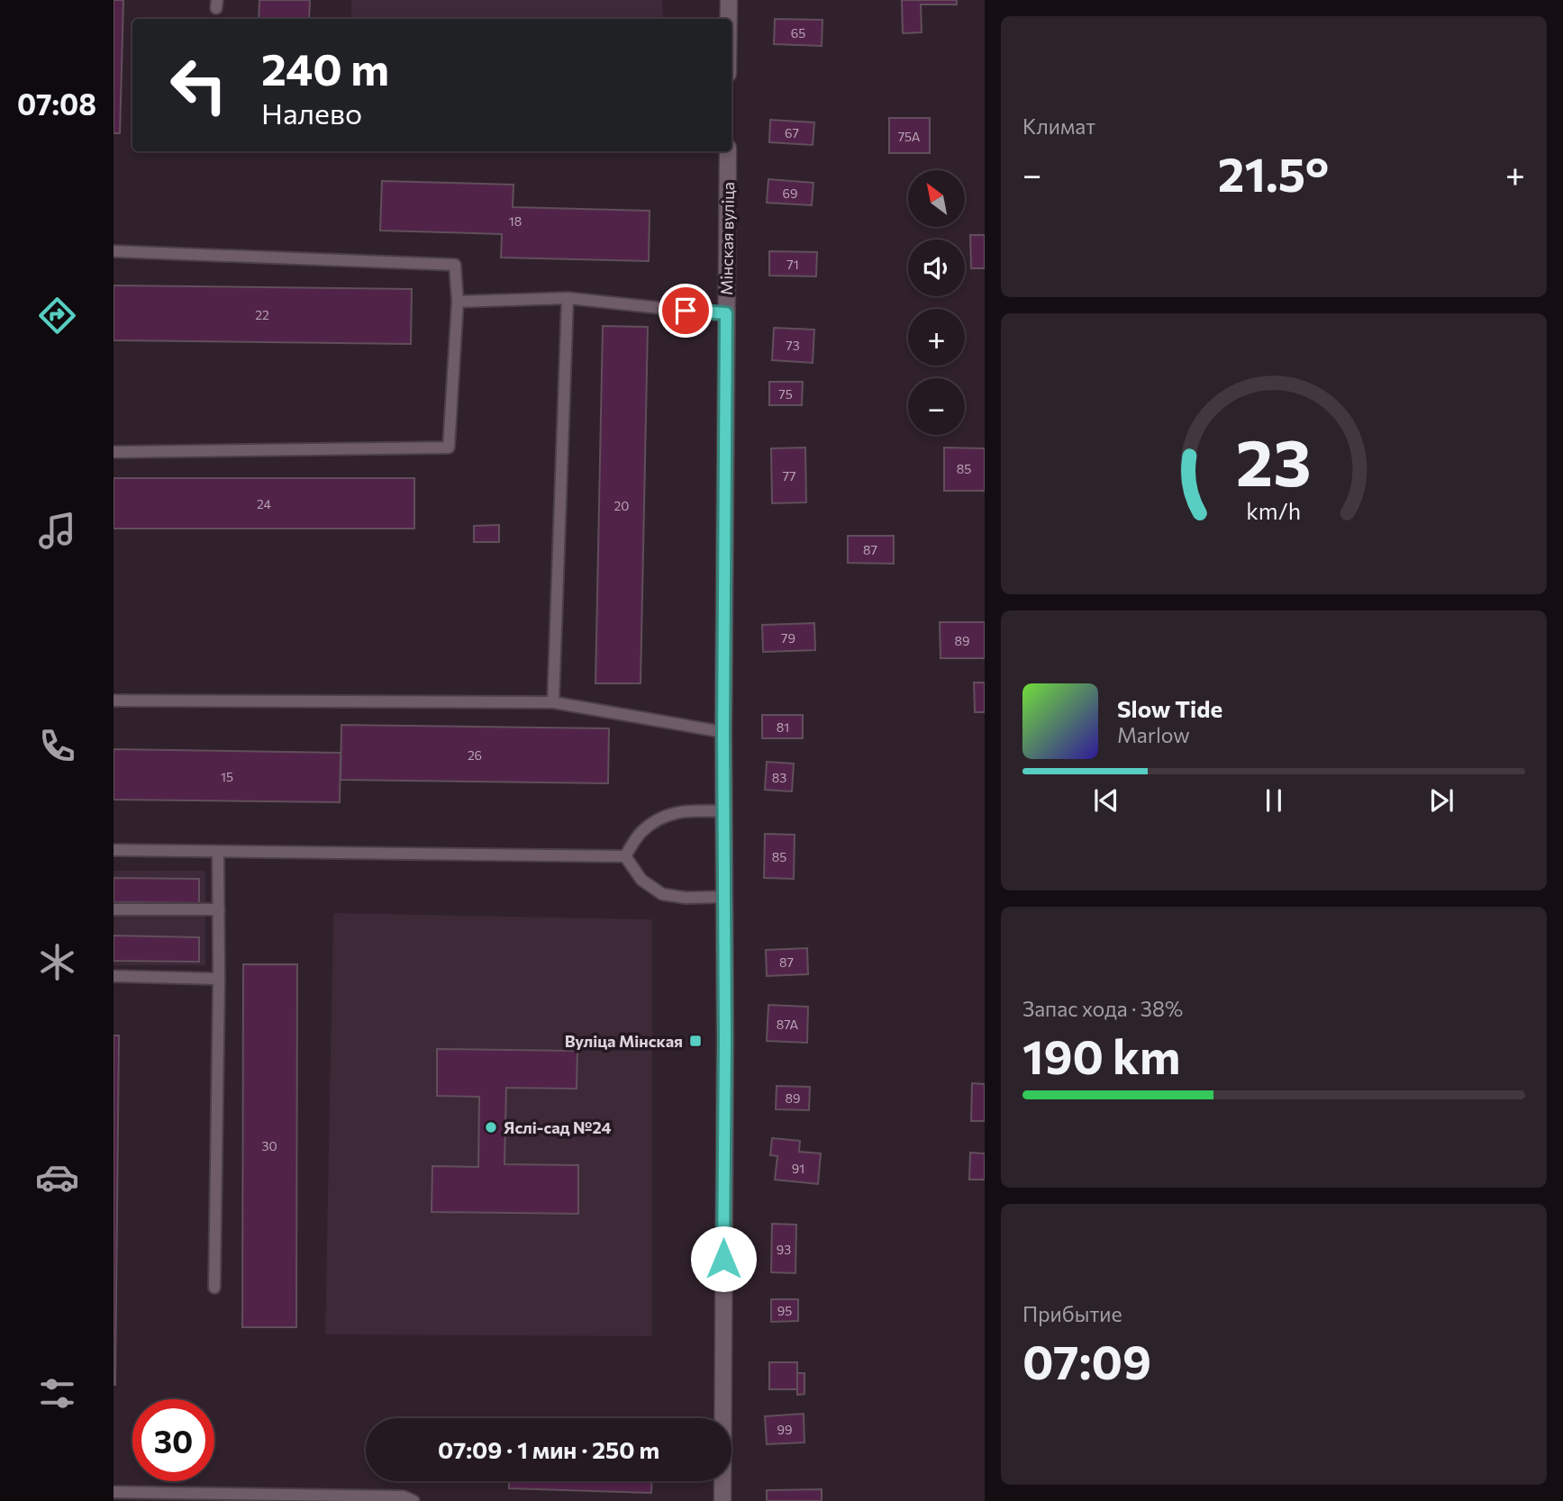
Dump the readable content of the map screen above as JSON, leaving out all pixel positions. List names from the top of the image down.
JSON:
{
  "streets": {
    "street": ["Мінская вуліца"]
  },
  "places": {
    "transit": ["Вуліца Мінская"],
    "other": ["Яслі-сад №24"]
  },
  "house_numbers": [
    "65",
    "67",
    "75А",
    "69",
    "18",
    "71",
    "22",
    "73",
    "75",
    "85",
    "77",
    "24",
    "20",
    "87",
    "79",
    "89",
    "81",
    "26",
    "15",
    "83",
    "85",
    "87",
    "87А",
    "89",
    "30",
    "91",
    "93",
    "95",
    "99"
  ],
  "north": "top left",
  "page": {
    "tabs": "07:08",
    "tile": [
      "Климат",
      ["Запас хода · 38%", "190 km"],
      ["Прибытие", "07:09"]
    ],
    "turn": ["240 m", "Налево"],
    "heat": ["−", "21.5°", "+"],
    "map_buttons": ["+", "−"],
    "song": ["Slow Tide", "Marlow"],
    "limit": "30",
    "trip": "07:09 · 1 мин · 250 m",
    "gauge": ["23", "km/h"]
  }
}
